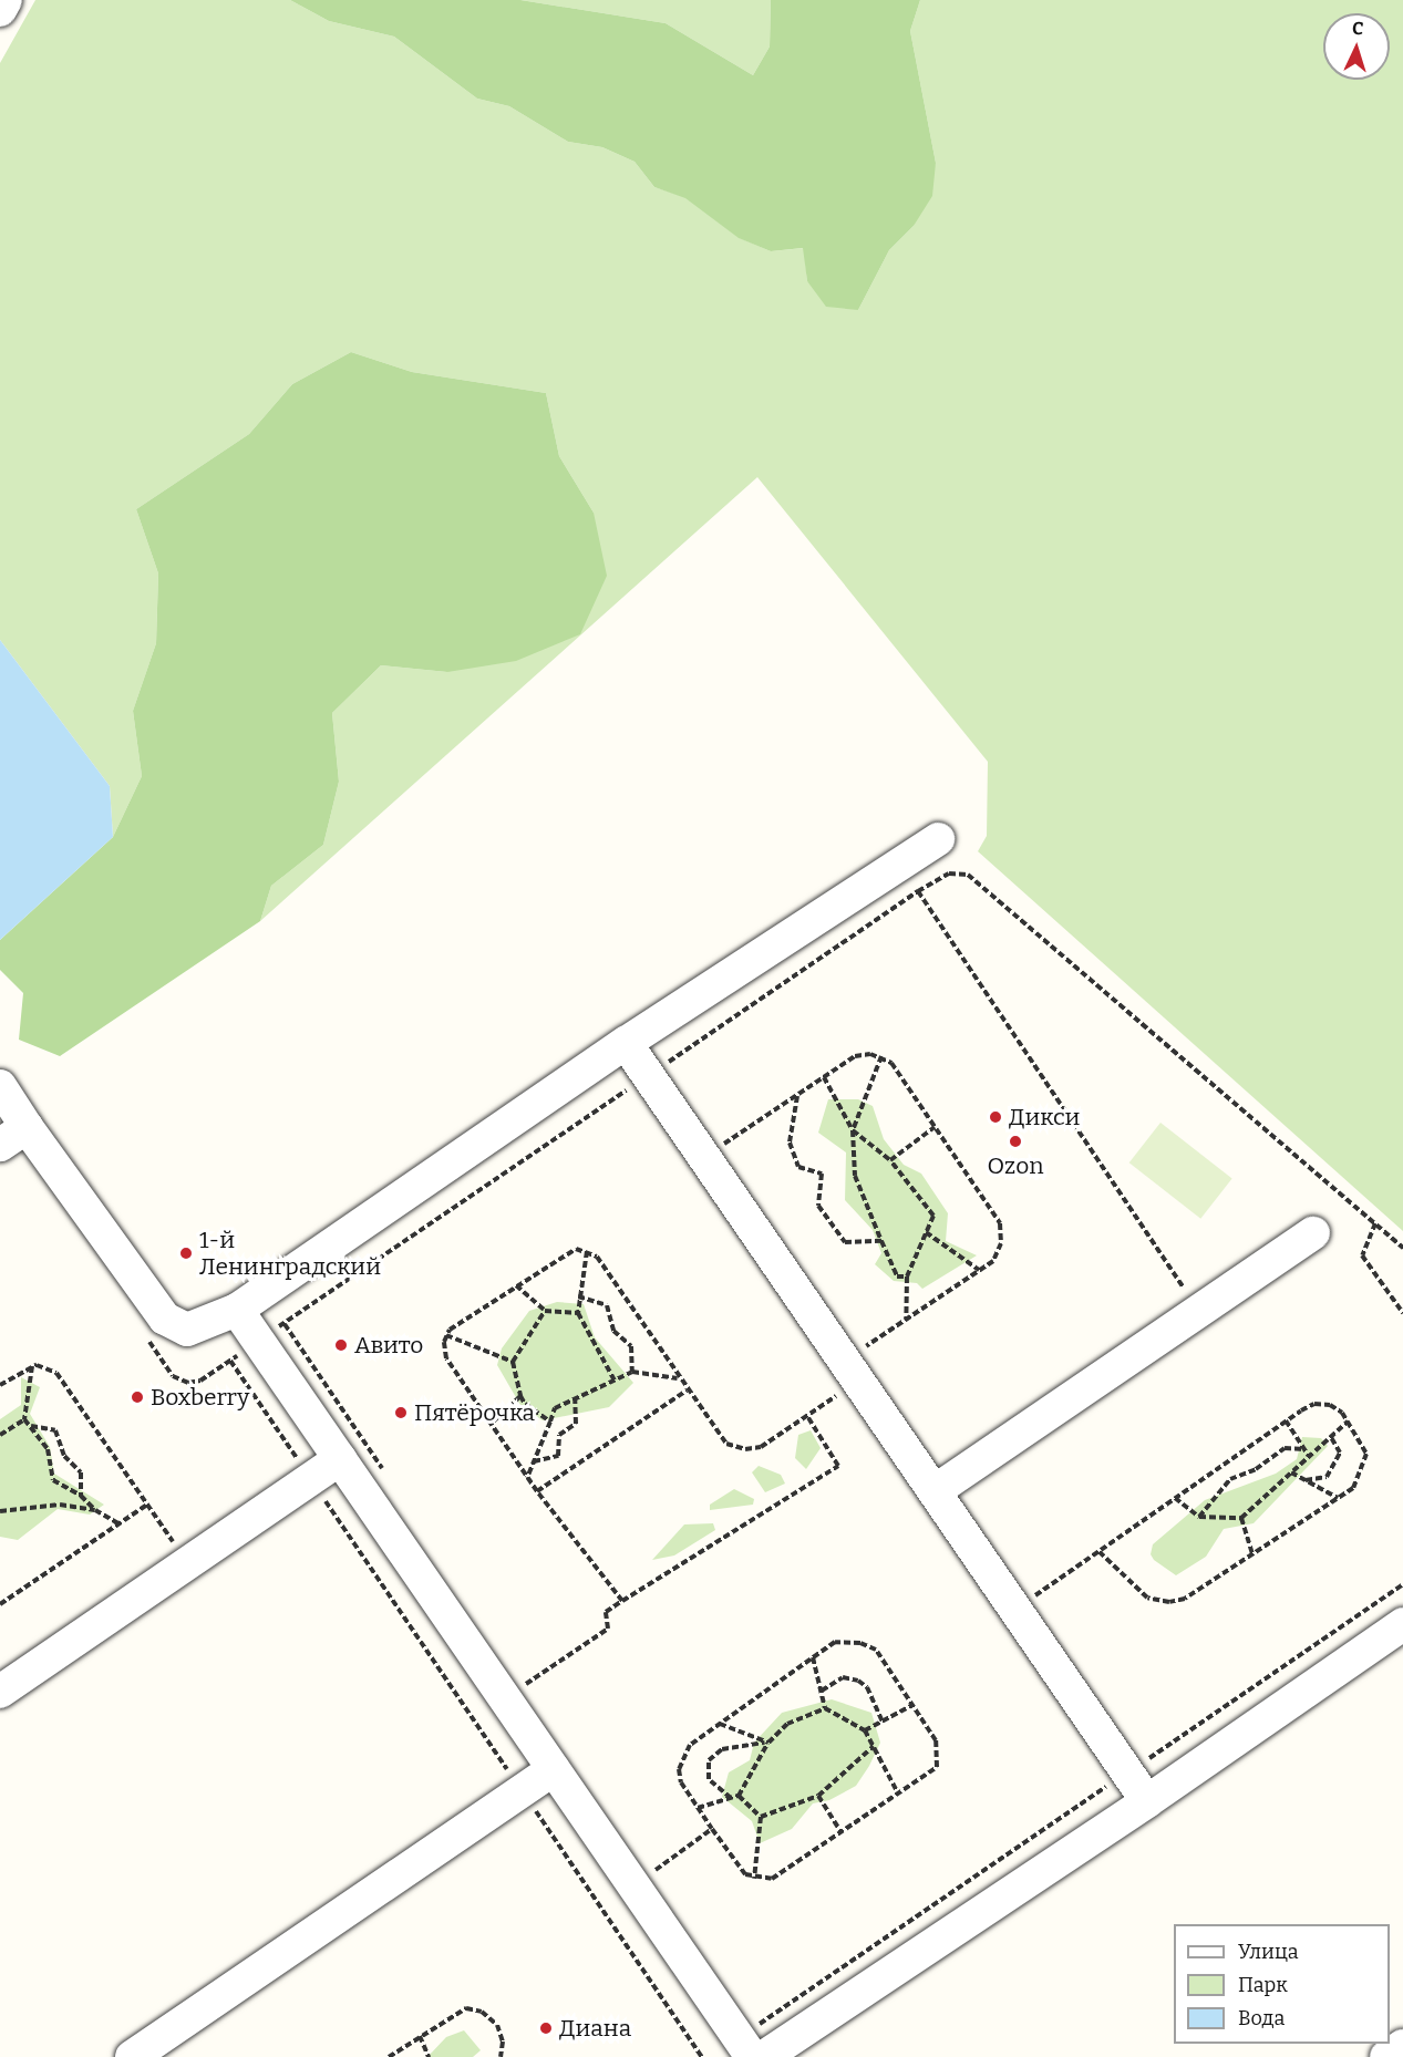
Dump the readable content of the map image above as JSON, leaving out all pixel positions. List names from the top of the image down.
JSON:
{
  "places": [
    "Дикси",
    "Ozon",
    "1-й Ленинградский",
    "Авито",
    "Boxberry",
    "Пятёрочка",
    "Диана"
  ],
  "legend": ["Улица", "Парк", "Вода"],
  "north": "top"
}
